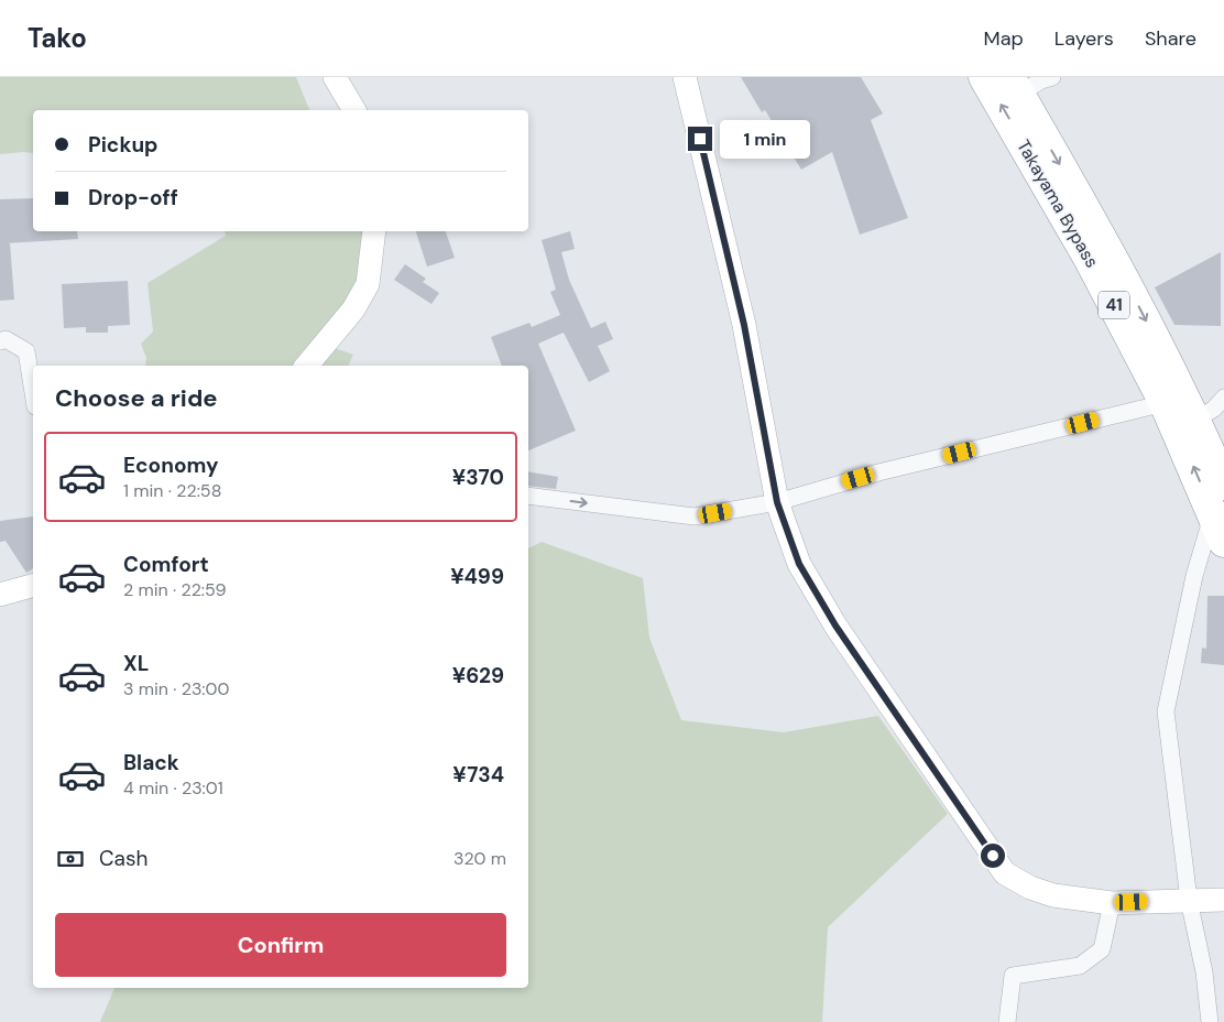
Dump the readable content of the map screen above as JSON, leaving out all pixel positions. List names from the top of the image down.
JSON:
{
  "streets": {
    "highway": ["Takayama Bypass", "41"]
  },
  "page": {
    "header": "Tako",
    "nav": ["Map", "Layers", "Share"],
    "banner": ["Pickup", "Drop-off"],
    "bubble": "1 min",
    "heading": "Choose a ride",
    "list": [
      {
        "name": "Economy",
        "note": "1 min · 22:58",
        "value": "¥370"
      },
      {
        "name": "Comfort",
        "note": "2 min · 22:59",
        "value": "¥499"
      },
      {
        "name": "XL",
        "note": "3 min · 23:00",
        "value": "¥629"
      },
      {
        "name": "Black",
        "note": "4 min · 23:01",
        "value": "¥734"
      }
    ],
    "pay": ["Cash", "320 m"],
    "buttons": "Confirm"
  }
}
